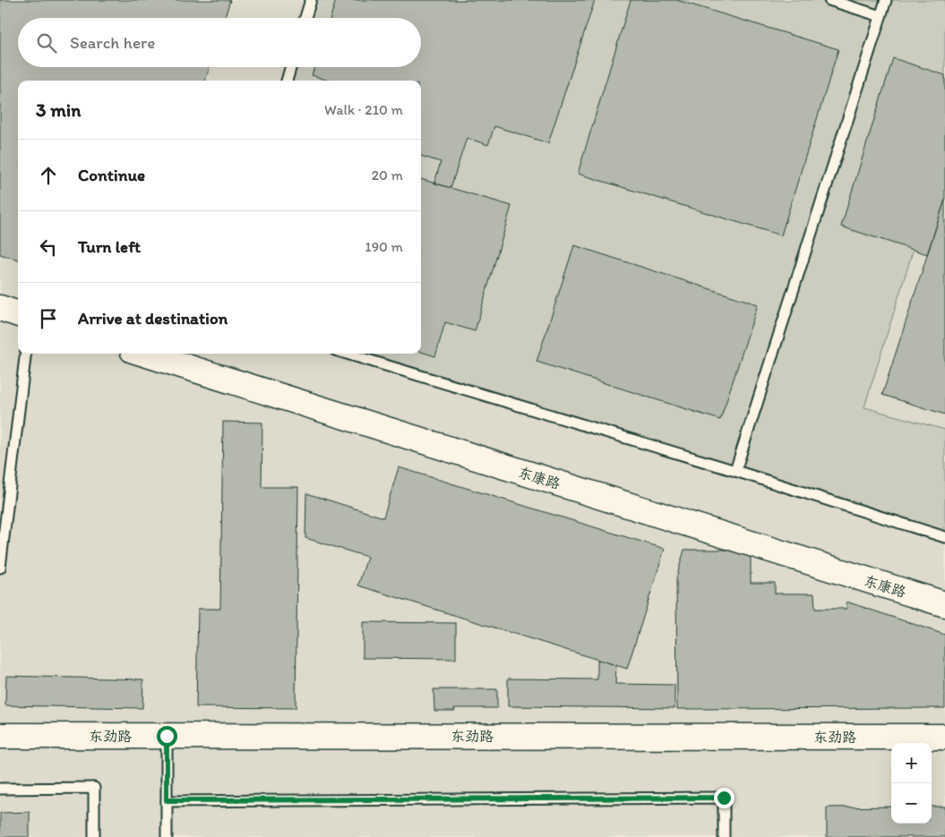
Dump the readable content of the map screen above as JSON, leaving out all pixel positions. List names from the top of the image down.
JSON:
{
  "streets": {
    "street": ["东康路", "东劲路"]
  },
  "page": {
    "search": "Search here",
    "heading": ["3 min", "Walk · 210 m"],
    "list": [
      ["Continue", "20 m"],
      ["Turn left", "190 m"],
      "Arrive at destination"
    ],
    "map_buttons": ["+", "−"]
  }
}
